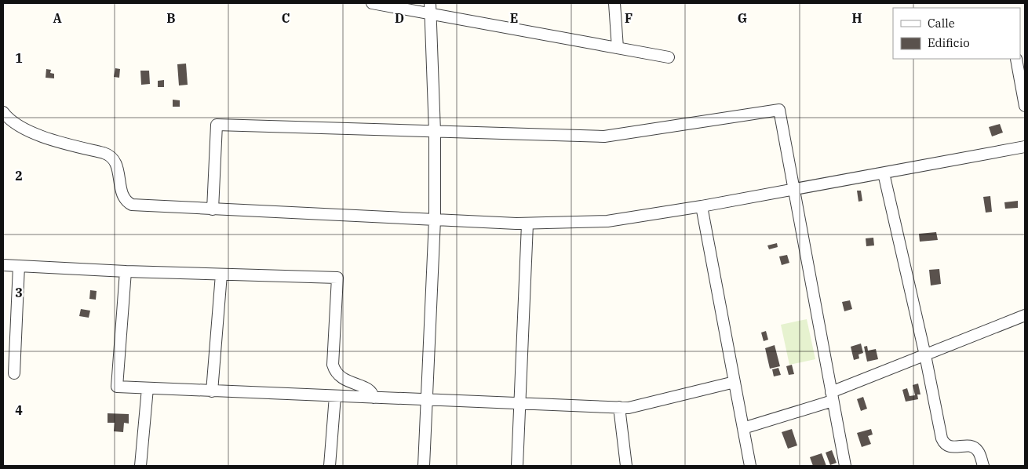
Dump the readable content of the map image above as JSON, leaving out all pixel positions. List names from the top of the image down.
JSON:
{
  "legend": ["Calle", "Edificio"],
  "grid": {
    "columns": [
      "A",
      "B",
      "C",
      "D",
      "E",
      "F",
      "G",
      "H"
    ],
    "rows": [
      "1",
      "2",
      "3",
      "4"
    ]
  }
}
